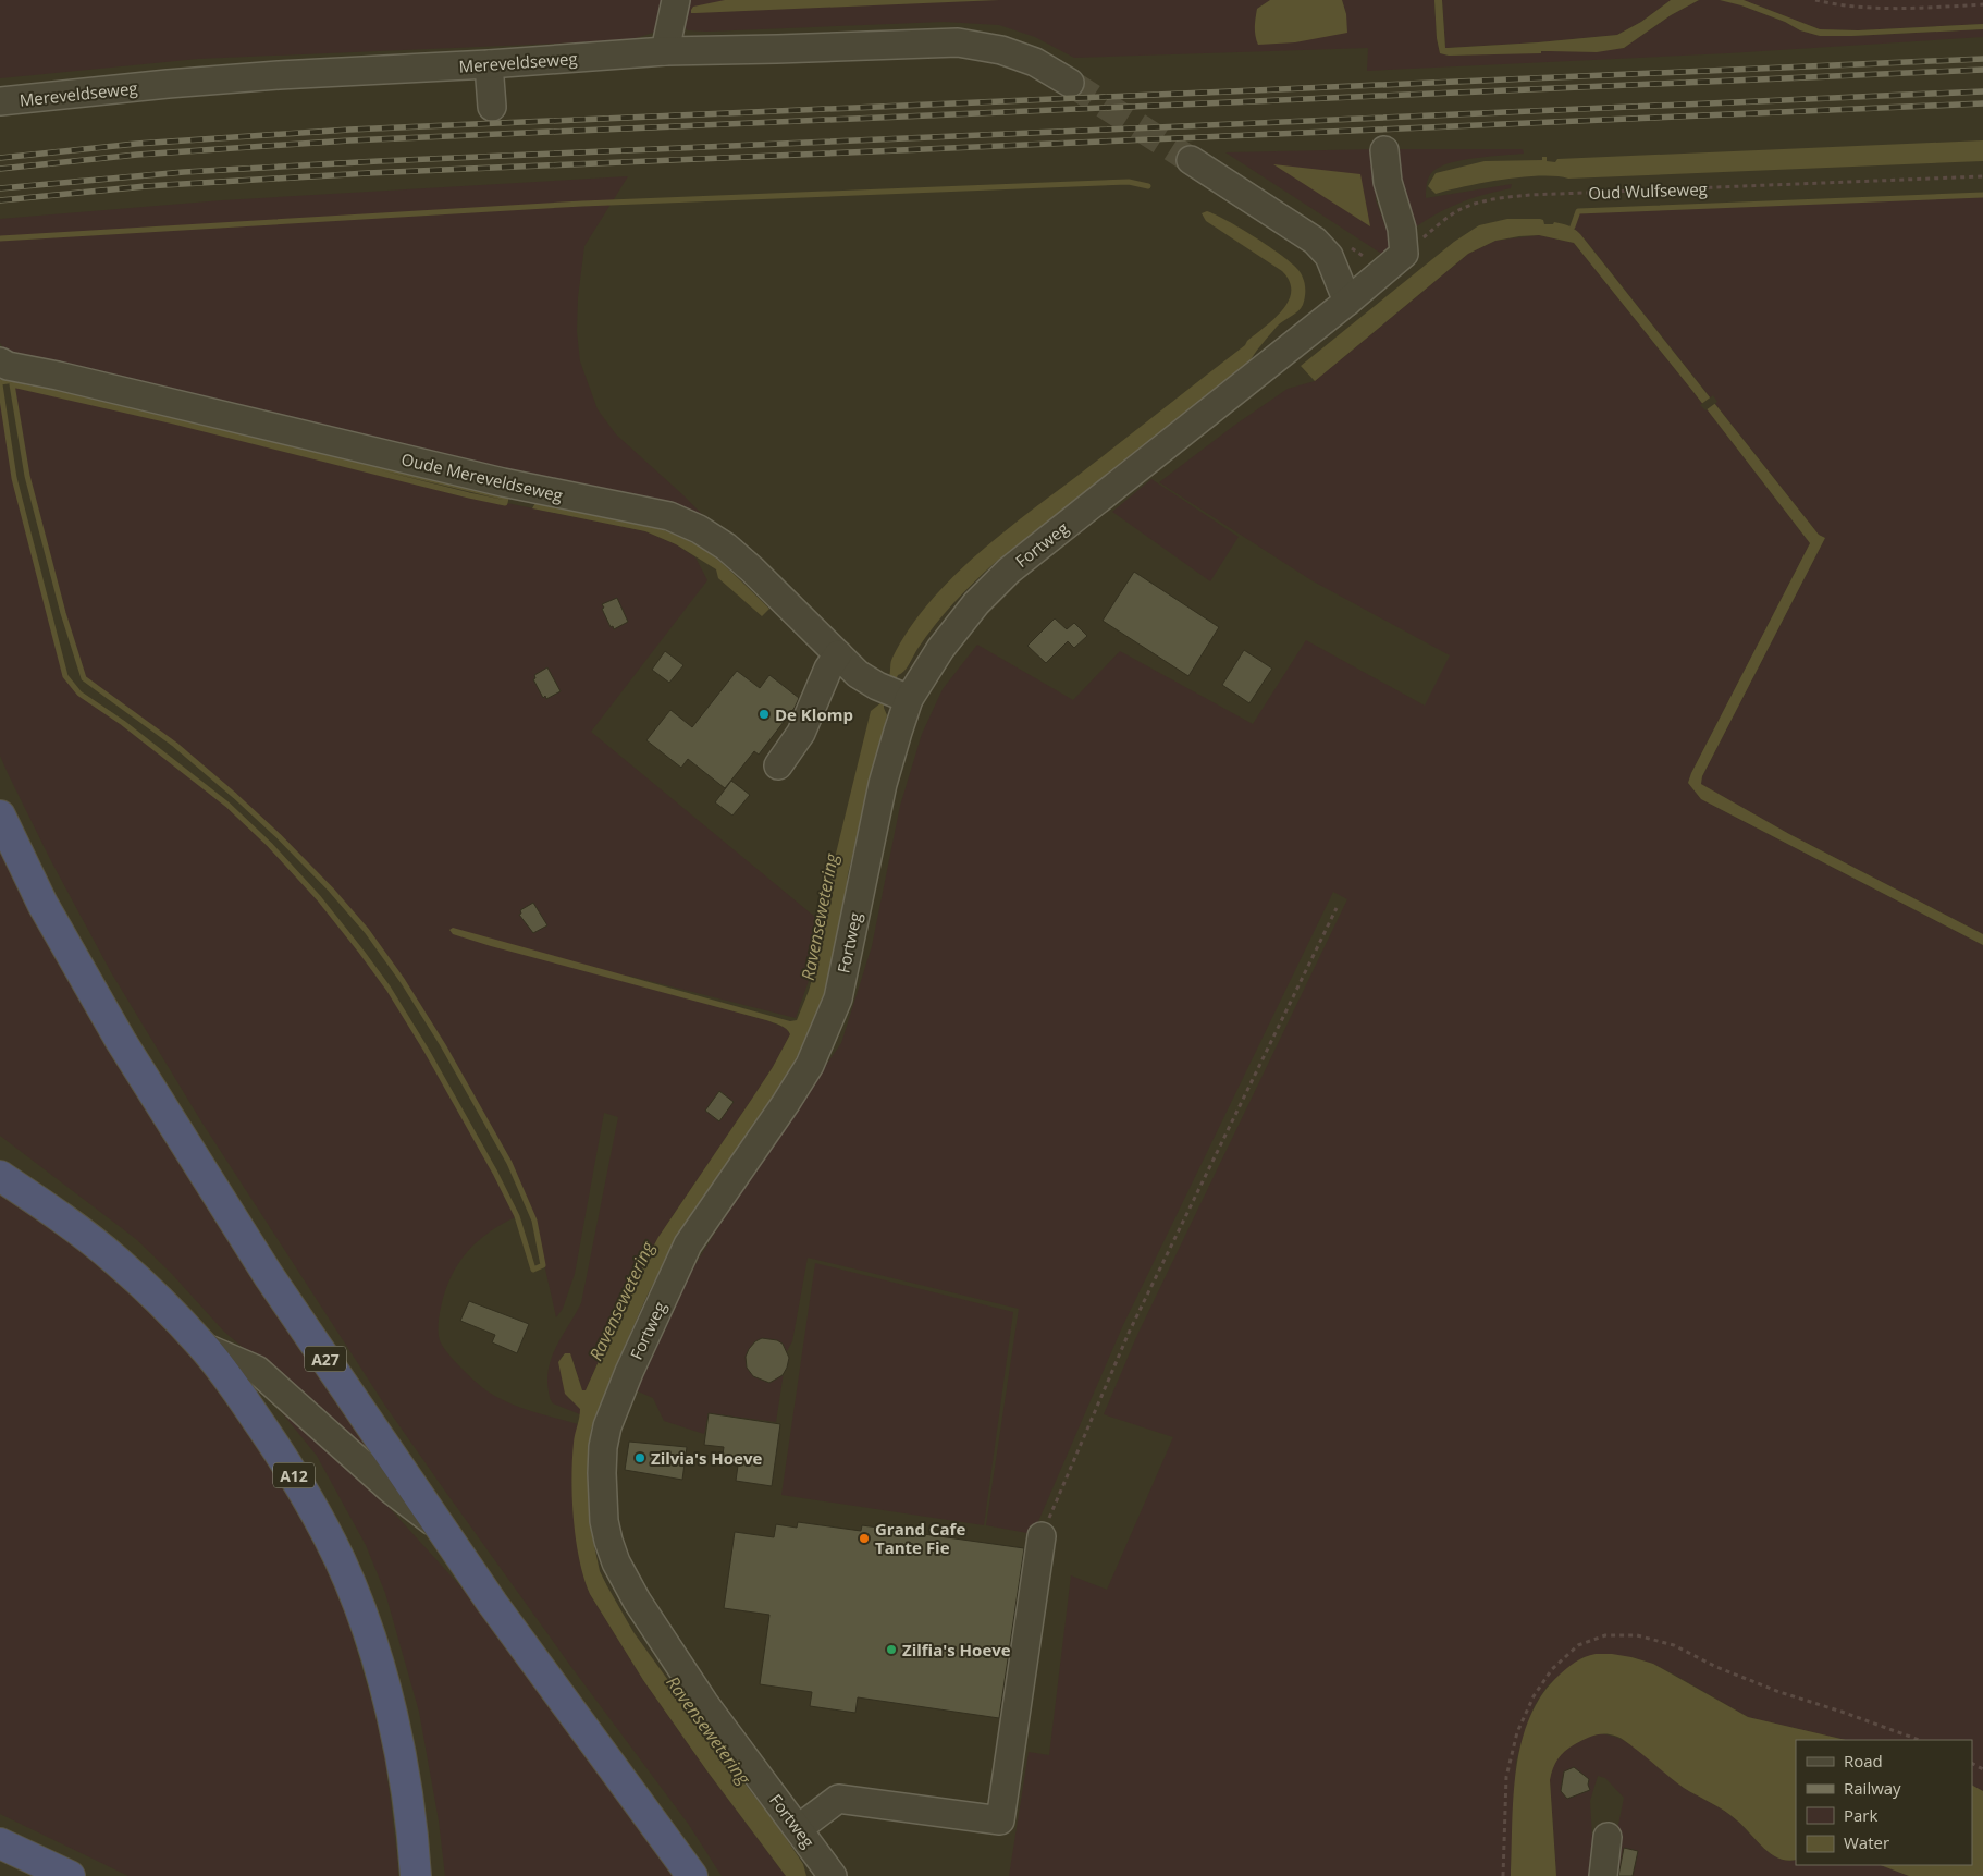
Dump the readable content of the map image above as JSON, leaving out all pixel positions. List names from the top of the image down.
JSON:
{
  "streets": {
    "highway": ["A27", "A12"],
    "street": ["Mereveldseweg", "Oude Mereveldseweg", "Fortweg"],
    "path": ["Oud Wulfseweg"]
  },
  "crossings": [
    ["Oude Mereveldseweg", "Fortweg"]
  ],
  "water": ["Ravensewetering"],
  "places": [
    "De Klomp",
    "Zilvia's Hoeve",
    "Grand Cafe Tante Fie",
    "Zilfia's Hoeve"
  ],
  "legend": [
    "Road",
    "Railway",
    "Park",
    "Water"
  ]
}
